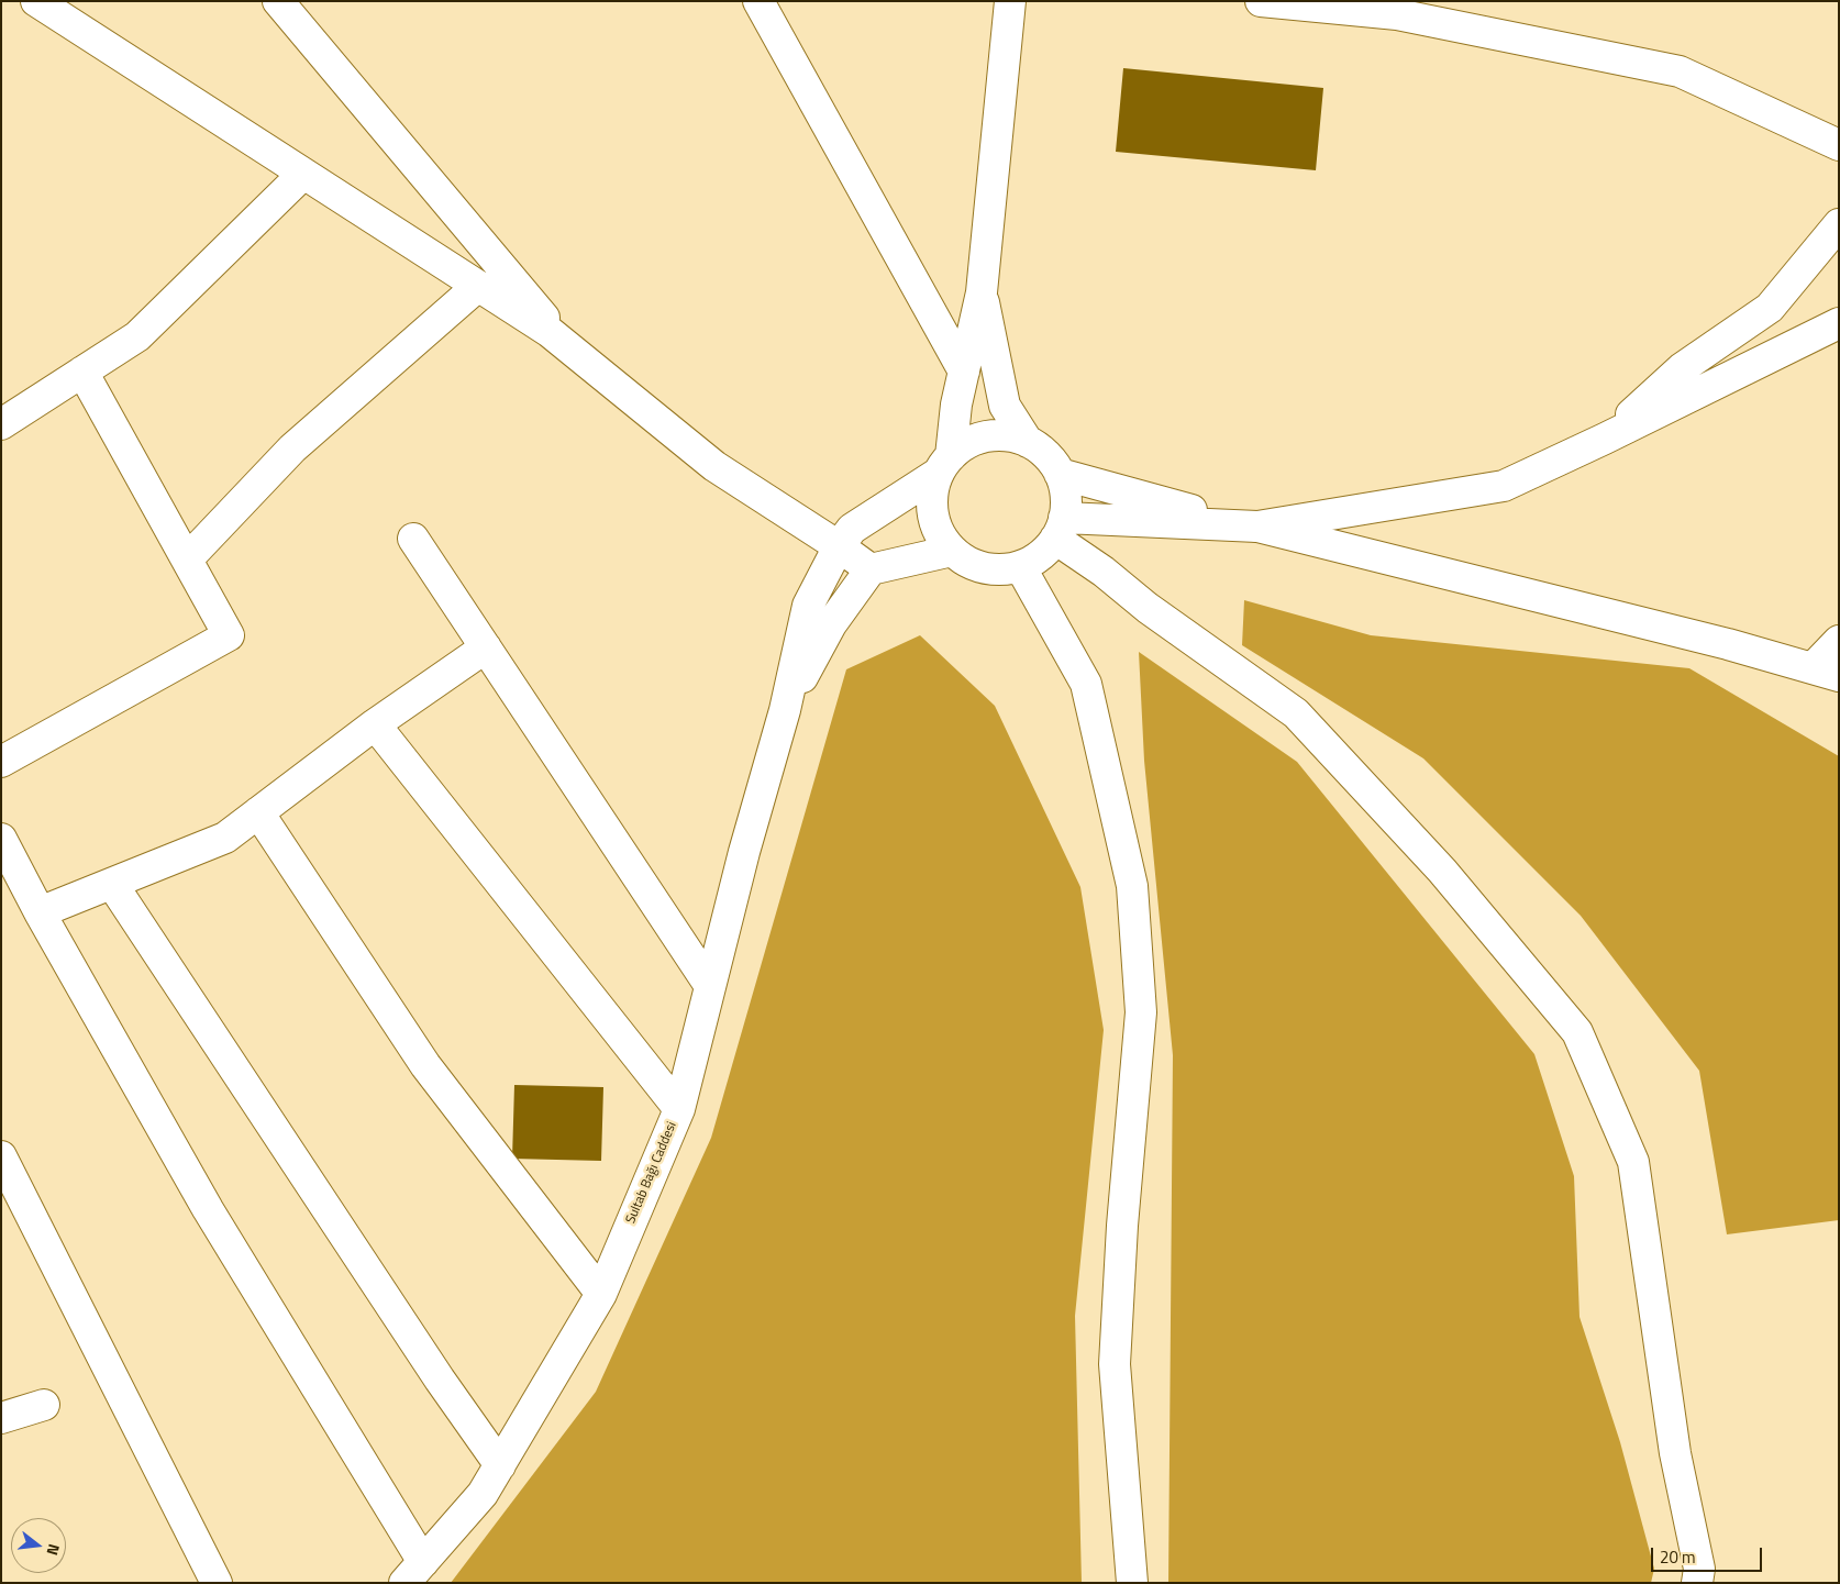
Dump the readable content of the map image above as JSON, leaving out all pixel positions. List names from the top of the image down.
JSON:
{
  "streets": {
    "street": ["Sultab Bağı Caddesi"]
  },
  "scale_bar": "20 m",
  "north": "right"
}
